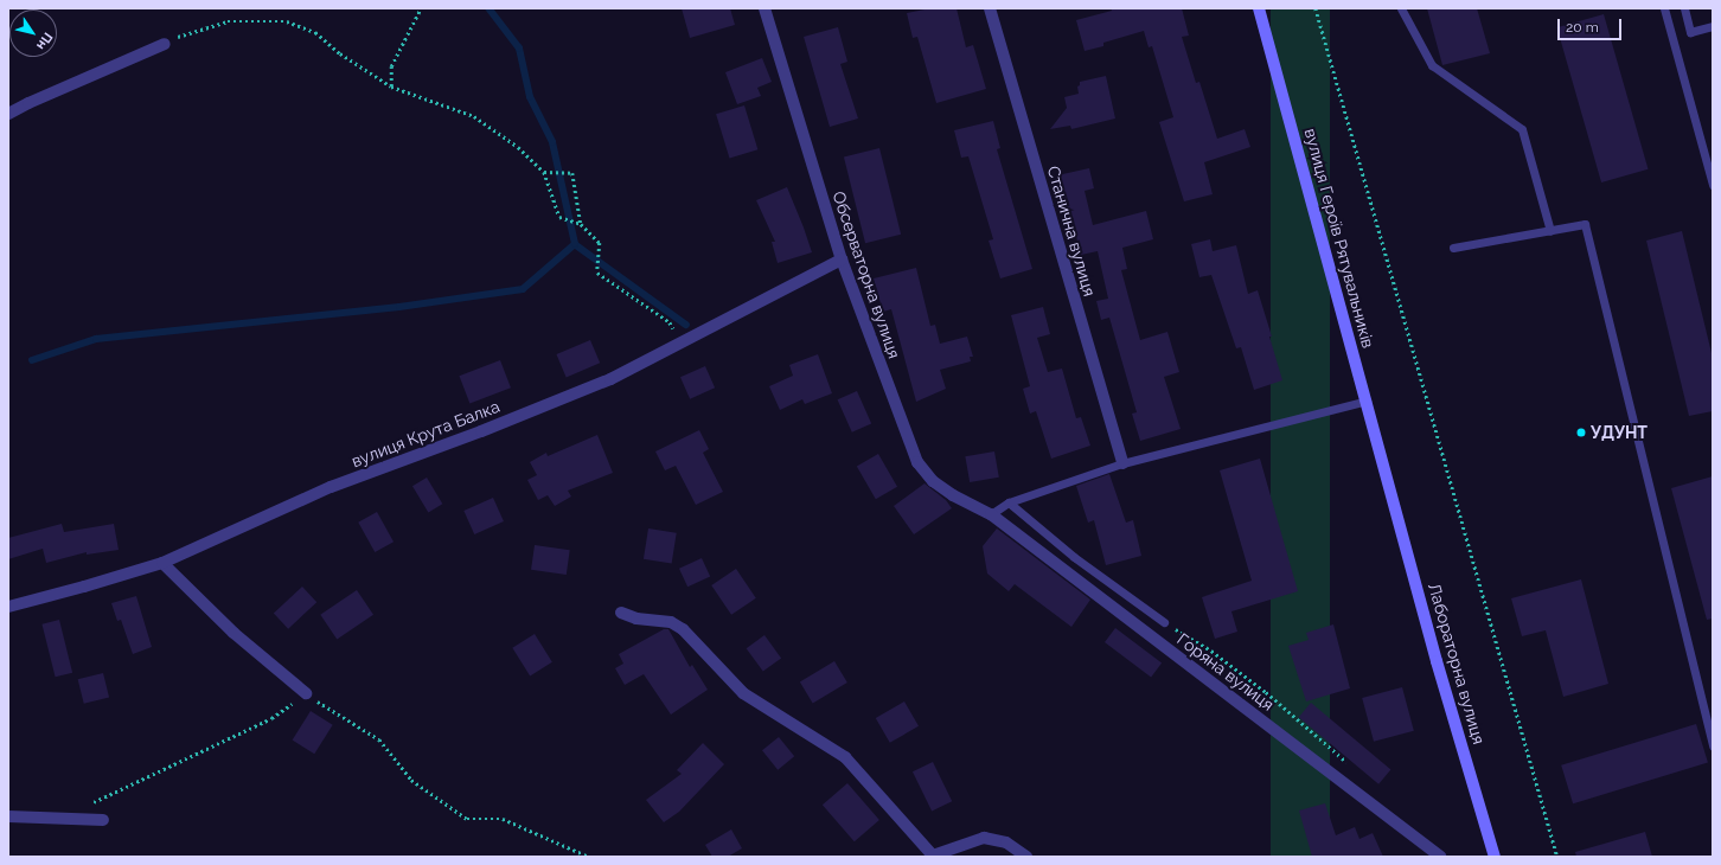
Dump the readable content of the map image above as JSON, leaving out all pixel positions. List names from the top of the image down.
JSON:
{
  "streets": {
    "main road": ["вулиця Героїв Рятувальників", "Лабораторна вулиця"],
    "street": [
      "Станична вулиця",
      "Обсерваторна вулиця",
      "вулиця Крута Балка",
      "Горяна вулиця"
    ]
  },
  "crossings": [
    ["вулиця Героїв Рятувальників", "Лабораторна вулиця"],
    ["Обсерваторна вулиця", "вулиця Крута Балка"],
    ["Обсерваторна вулиця", "Горяна вулиця"]
  ],
  "places": ["УДУНТ"],
  "scale_bar": "20 m",
  "north": "bottom right"
}
